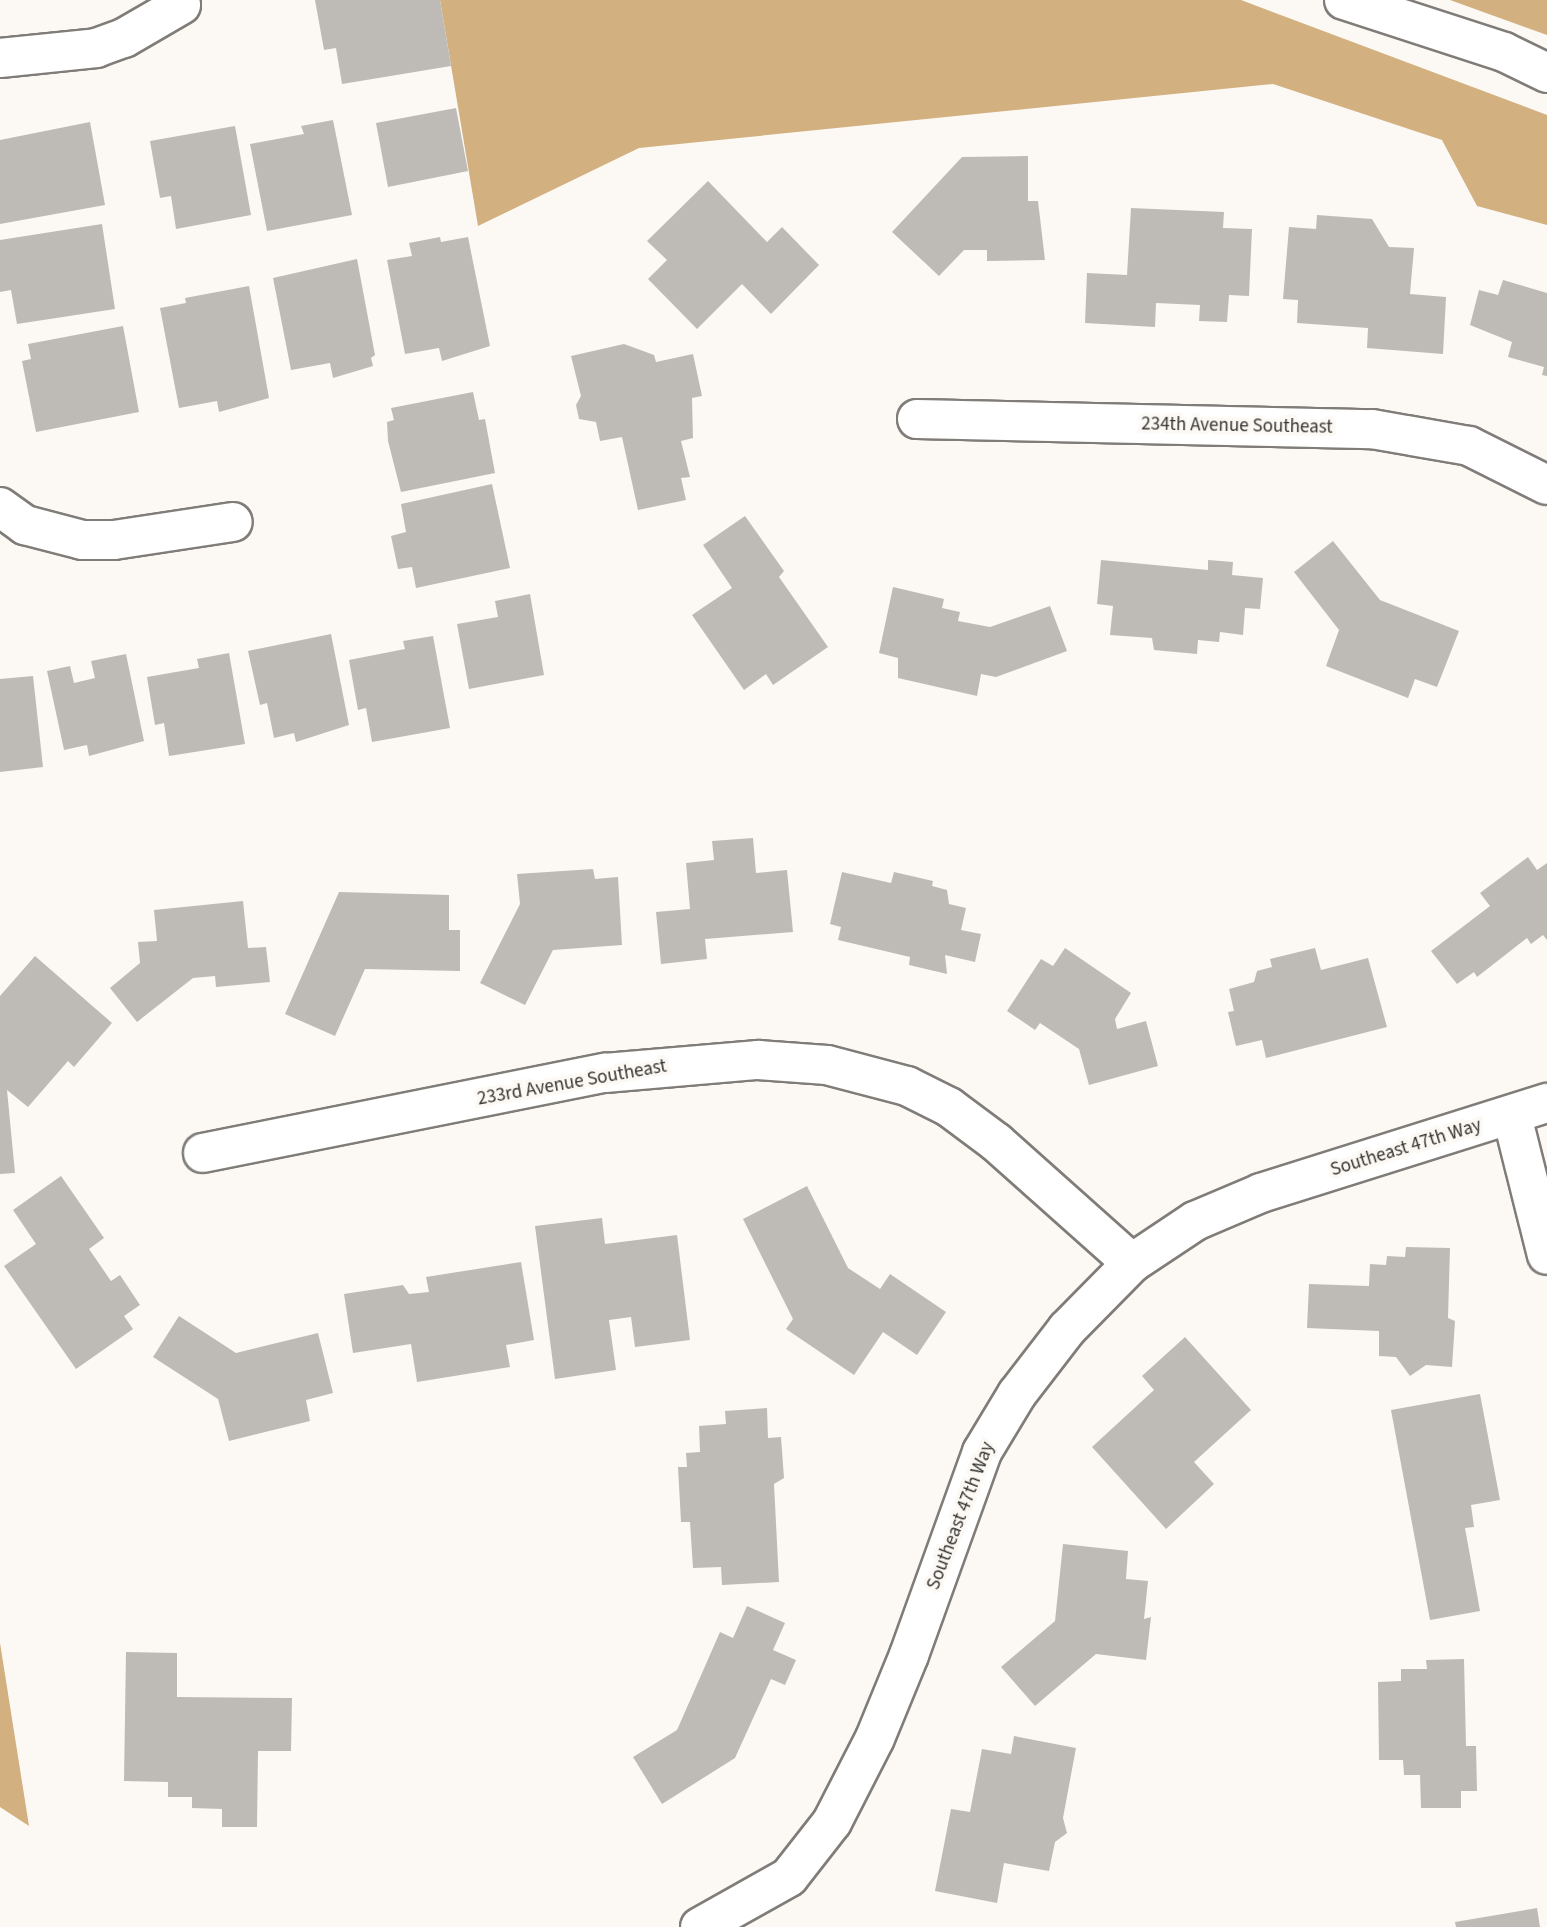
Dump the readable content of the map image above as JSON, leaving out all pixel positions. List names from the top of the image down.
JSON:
{
  "streets": {
    "street": ["234th Avenue Southeast", "233rd Avenue Southeast", "Southeast 47th Way"]
  },
  "crossings": [
    ["233rd Avenue Southeast", "Southeast 47th Way"]
  ]
}
